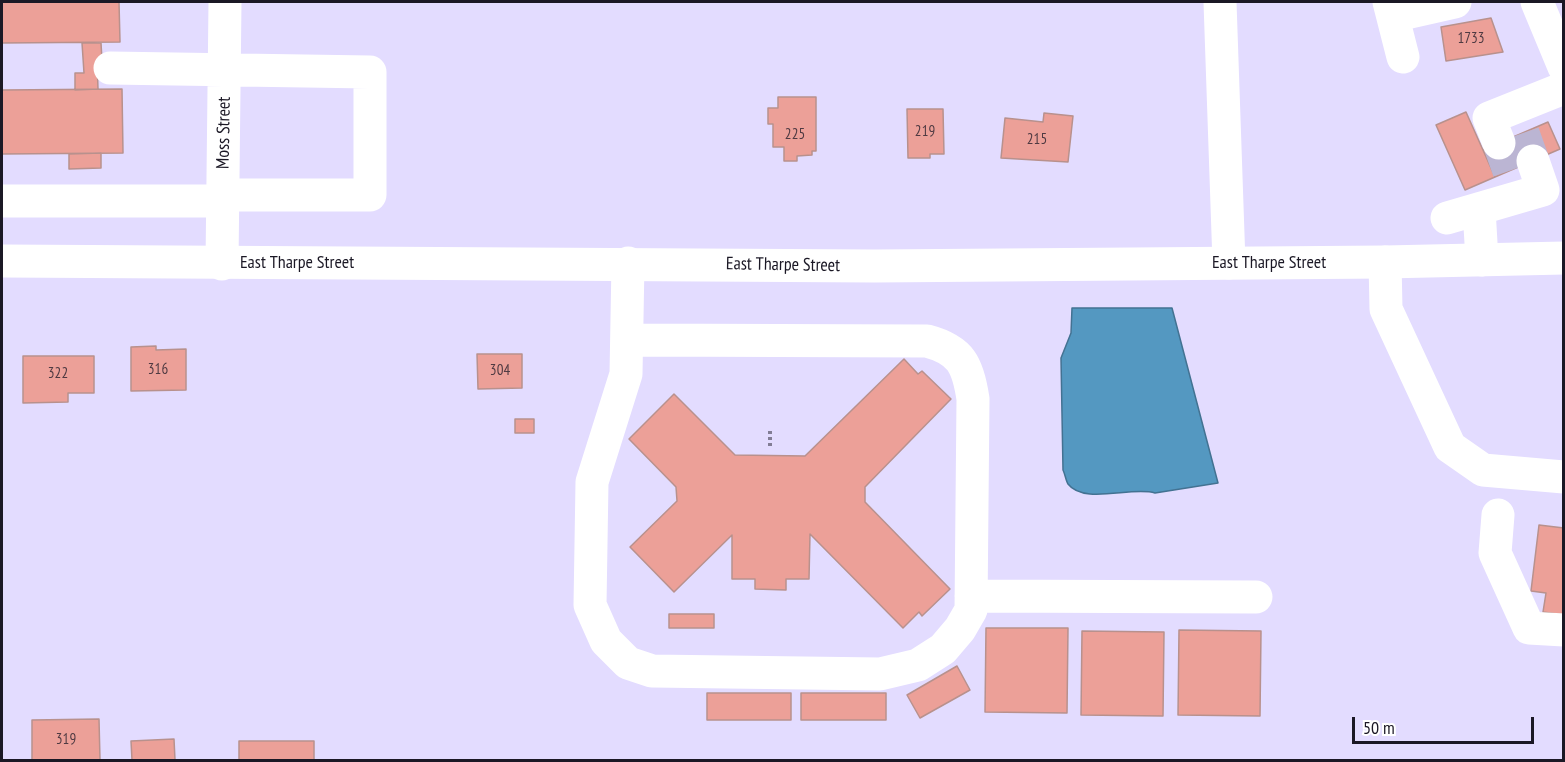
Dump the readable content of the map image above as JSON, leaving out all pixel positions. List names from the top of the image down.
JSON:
{
  "streets": {
    "main road": ["Moss Street", "East Tharpe Street"]
  },
  "crossings": [
    ["Moss Street", "East Tharpe Street"]
  ],
  "house_numbers": [
    "1733",
    "219",
    "225",
    "215",
    "316",
    "304",
    "322",
    "319"
  ],
  "scale_bar": "50 m"
}
